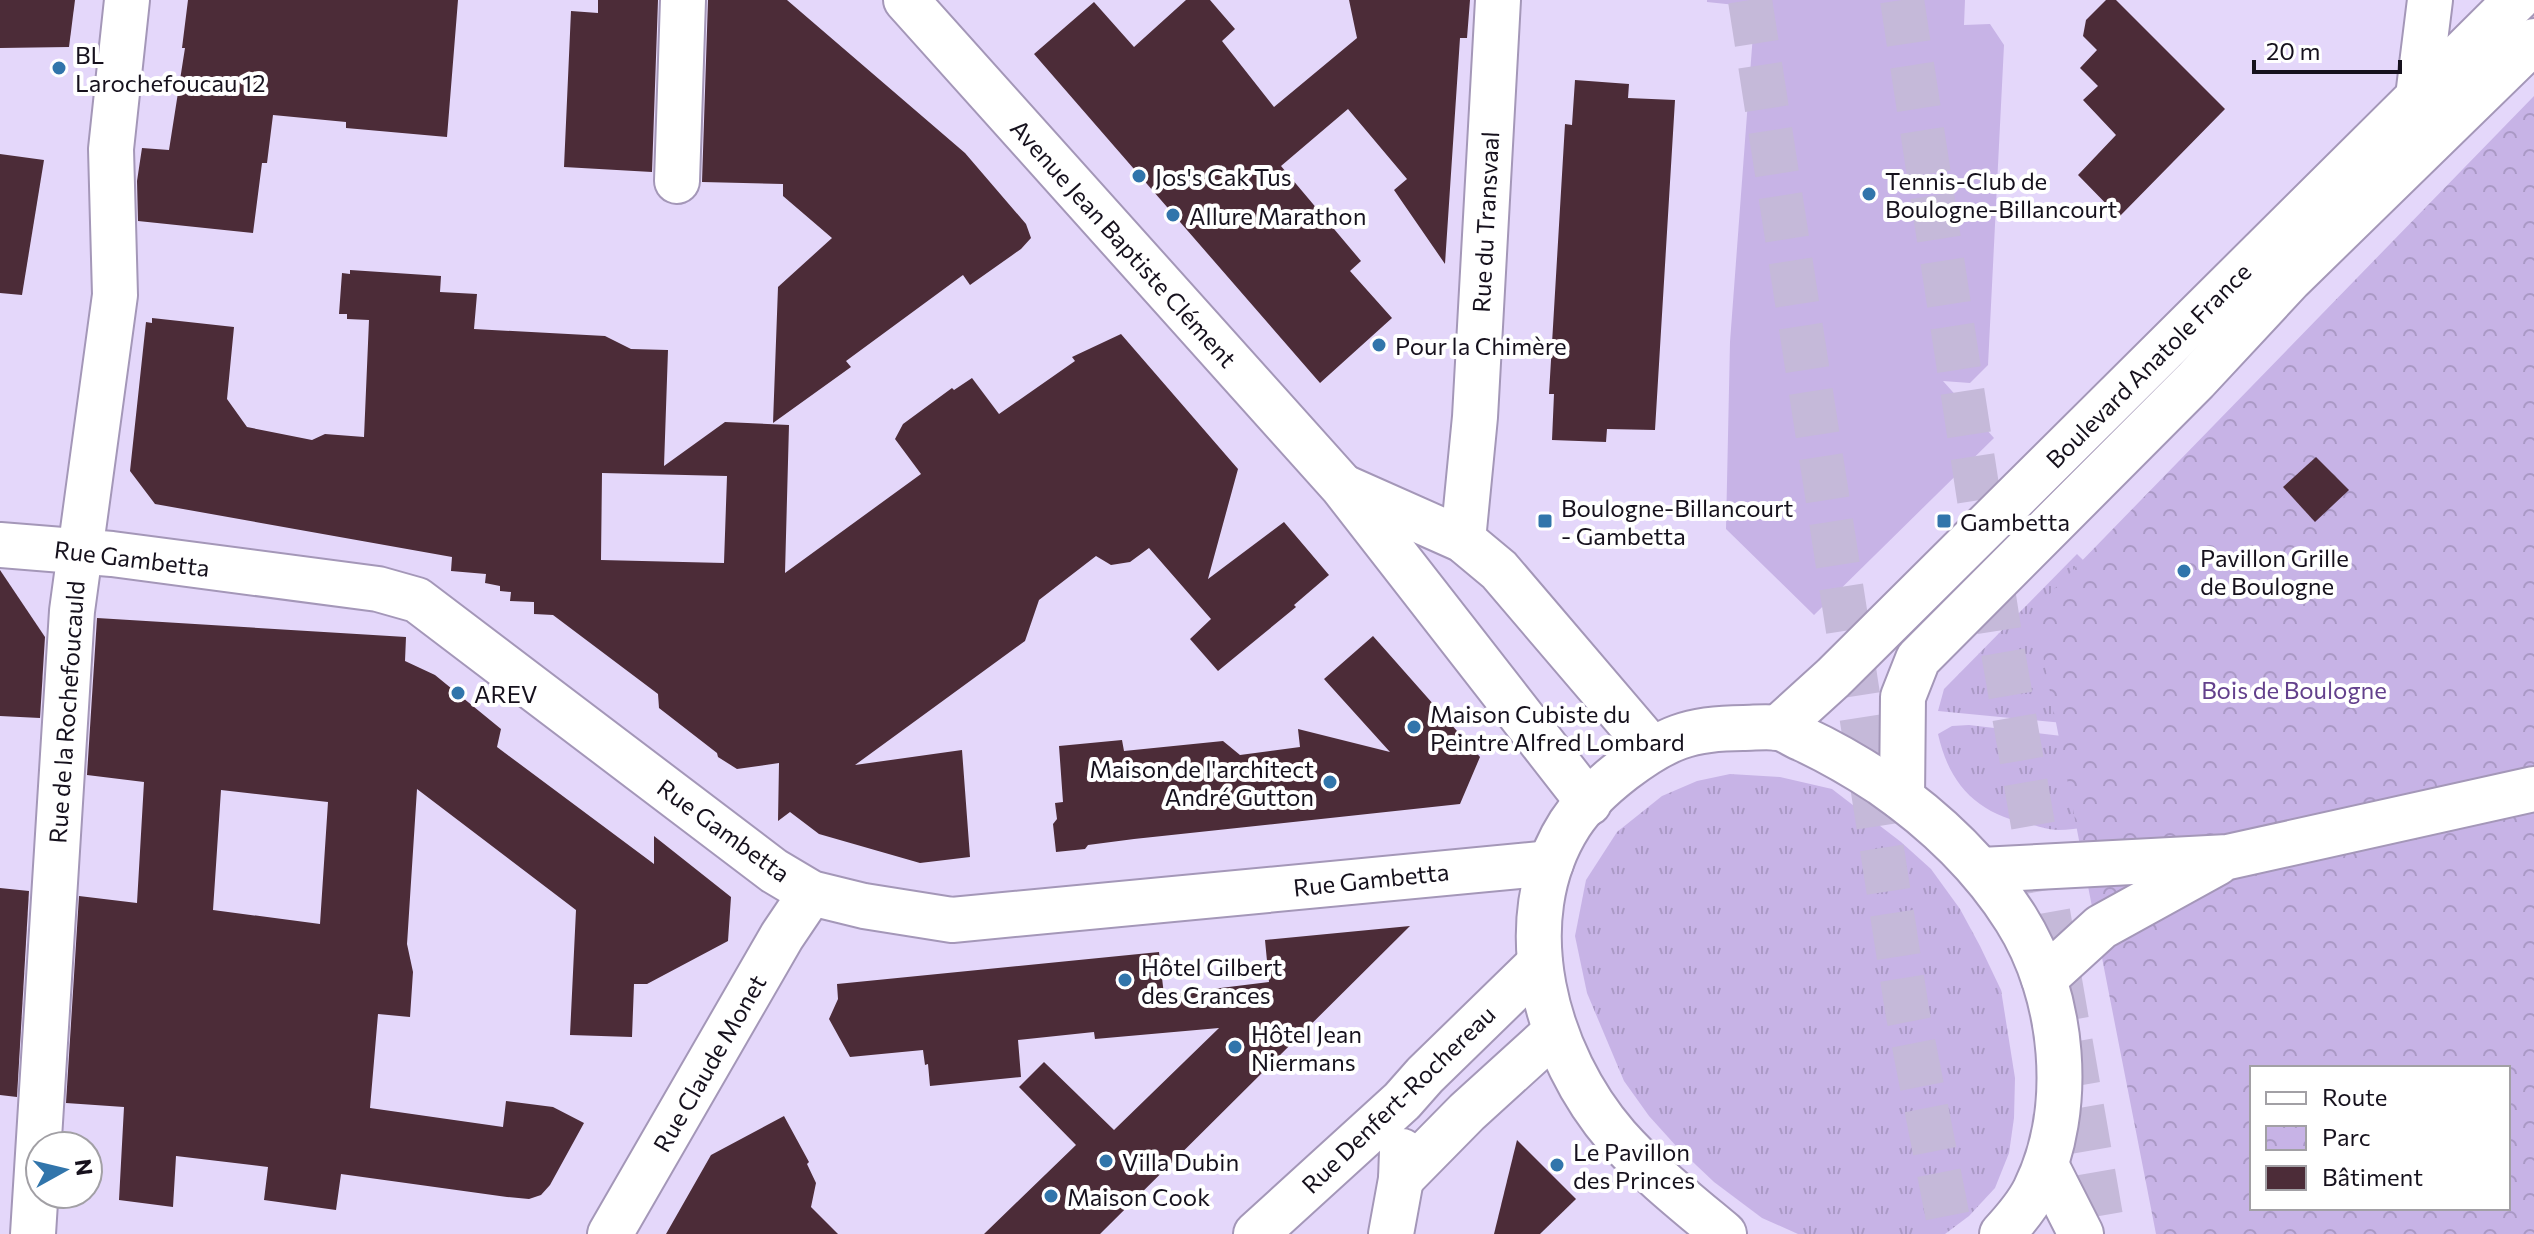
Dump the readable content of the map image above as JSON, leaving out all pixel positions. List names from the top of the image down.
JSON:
{
  "streets": {
    "main road": [
      "Rue du Transvaal",
      "Avenue Jean Baptiste Clément",
      "Boulevard Anatole France",
      "Rue Gambetta",
      "Rue de la Rochefoucauld",
      "Rue Claude Monet",
      "Rue Denfert-Rochereau"
    ]
  },
  "crossings": [
    ["Rue du Transvaal", "Avenue Jean Baptiste Clément"],
    ["Rue Gambetta", "Rue de la Rochefoucauld"],
    ["Rue Gambetta", "Rue Claude Monet"]
  ],
  "parks": ["Bois de Boulogne"],
  "places": {
    "other": [
      "BL Larochefoucau 12",
      "Jos's Cak Tus",
      "Tennis-Club de Boulogne-Billancourt",
      "Allure Marathon",
      "Pour la Chimère",
      "Pavillon Grille de Boulogne",
      "AREV",
      "Maison Cubiste du Peintre Alfred Lombard",
      "Maison de l'architect André Gutton",
      "Hôtel Gilbert des Crances",
      "Hôtel Jean Niermans",
      "Villa Dubin",
      "Le Pavillon des Princes",
      "Maison Cook"
    ],
    "transit": ["Boulogne-Billancourt - Gambetta", "Gambetta"]
  },
  "legend": ["Route", "Parc", "Bâtiment"],
  "scale_bar": "20 m",
  "north": "right"
}
